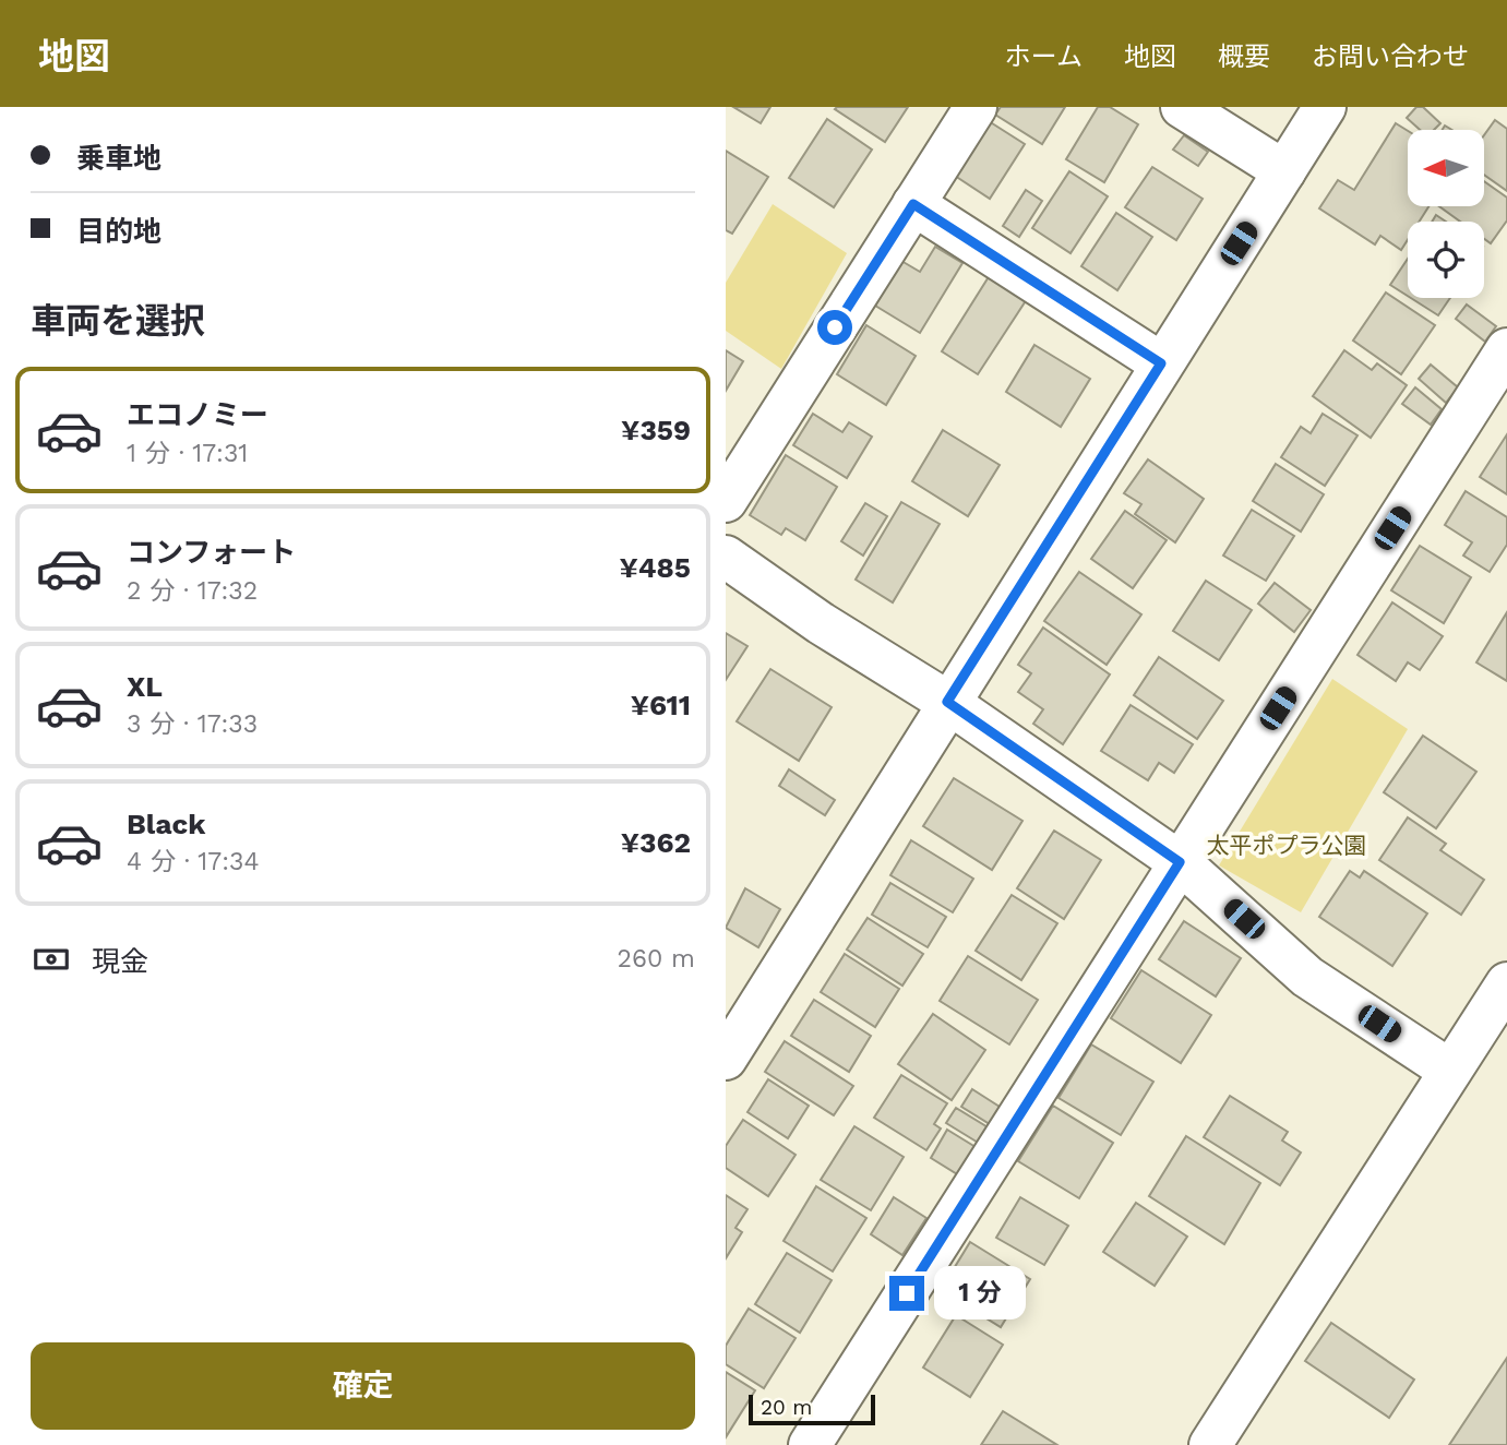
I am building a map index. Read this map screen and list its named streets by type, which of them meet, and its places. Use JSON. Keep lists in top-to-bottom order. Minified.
{"parks":["太平ポプラ公園"],"scale_bar":"20 m","north":"left","page":{"header":"地図","nav":["ホーム","地図","概要","お問い合わせ"],"banner":["乗車地","目的地"],"heading":"車両を選択","list":[{"name":"エコノミー","note":"1 分 · 17:31","value":"¥359"},{"name":"コンフォート","note":"2 分 · 17:32","value":"¥485"},{"name":"XL","note":"3 分 · 17:33","value":"¥611"},{"name":"Black","note":"4 分 · 17:34","value":"¥362"}],"pay":["現金","260 m"],"bubble":"1 分","buttons":"確定","scale":"20 m"}}
